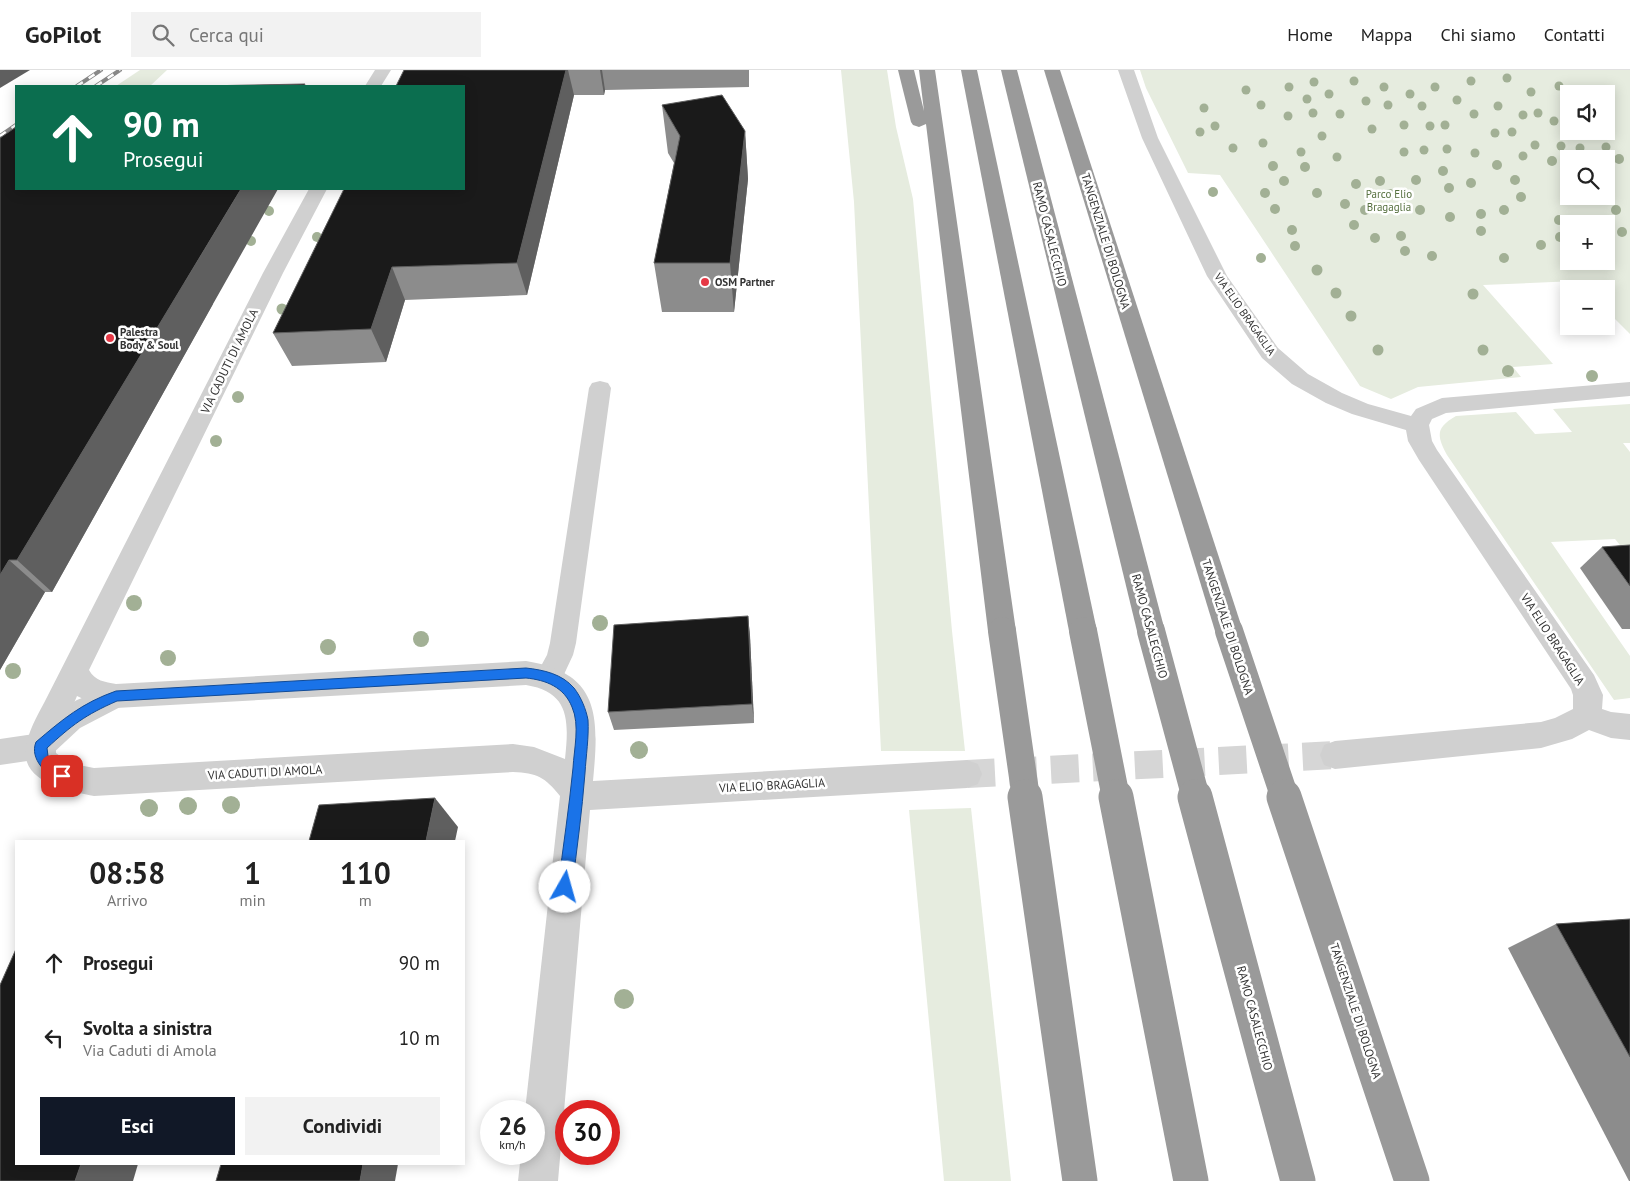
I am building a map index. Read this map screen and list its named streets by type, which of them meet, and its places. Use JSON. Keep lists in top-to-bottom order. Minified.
{"streets":{"highway":["RAMO CASALECCHIO","TANGENZIALE DI BOLOGNA"],"street":["VIA ELIO BRAGAGLIA","VIA CADUTI DI AMOLA"]},"crossings":[["VIA ELIO BRAGAGLIA","VIA CADUTI DI AMOLA"]],"parks":["Parco Elio Bragaglia"],"places":["OSM Partner","Palestra Body & Soul"],"page":{"header":"GoPilot","search":"Cerca qui","nav":["Home","Mappa","Chi siamo","Contatti"],"map_buttons":["+","−"],"turn":["90 m","Prosegui"],"eta":["08:58","Arrivo","1","min","110","m"],"list":[{"name":"Prosegui","value":"90 m"},{"name":"Svolta a sinistra","note":"Via Caduti di Amola","value":"10 m"}],"buttons":["Esci","Condividi"],"speed":"26 km/h","limit":"30"}}
